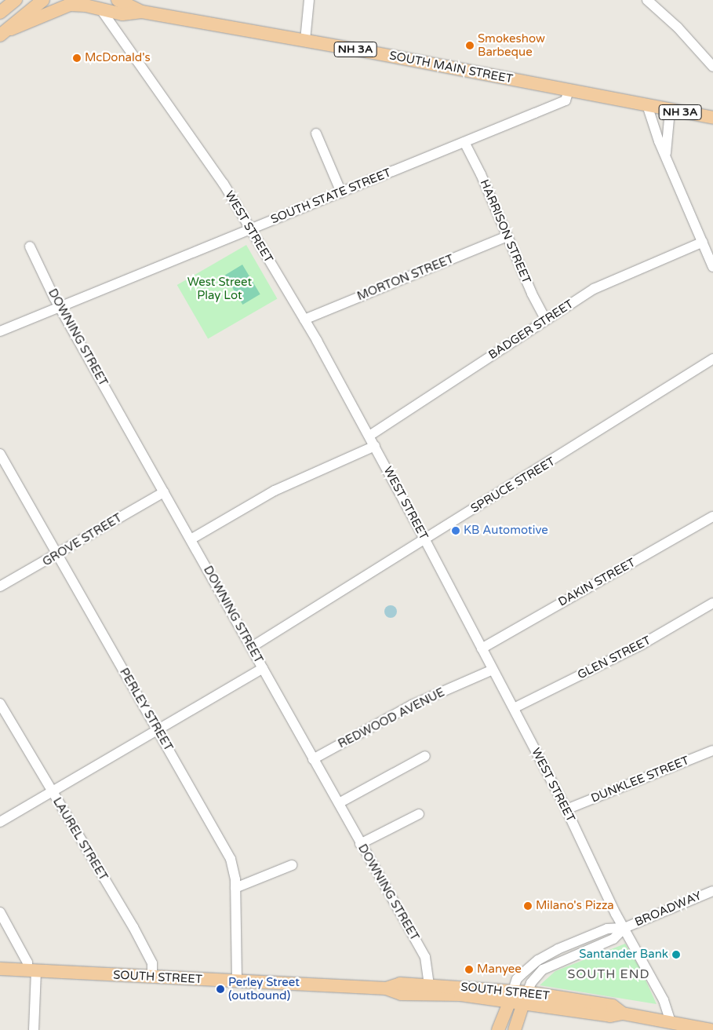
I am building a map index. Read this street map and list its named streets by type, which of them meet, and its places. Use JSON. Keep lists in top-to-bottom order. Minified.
{"streets":{"main road":["NH 3A","SOUTH MAIN STREET","SOUTH STREET"],"street":["SOUTH STATE STREET","WEST STREET","HARRISON STREET","MORTON STREET","BADGER STREET","DOWNING STREET","SPRUCE STREET","GROVE STREET","DAKIN STREET","GLEN STREET","PERLEY STREET","REDWOOD AVENUE","DUNKLEE STREET","LAUREL STREET","BROADWAY"]},"crossings":[["SOUTH MAIN STREET","SOUTH STATE STREET"],["SOUTH MAIN STREET","WEST STREET"],["SOUTH STATE STREET","WEST STREET"],["SOUTH STATE STREET","HARRISON STREET"],["SOUTH STATE STREET","DOWNING STREET"],["WEST STREET","MORTON STREET"],["WEST STREET","BADGER STREET"],["WEST STREET","SPRUCE STREET"],["WEST STREET","DAKIN STREET"],["WEST STREET","GLEN STREET"],["WEST STREET","REDWOOD AVENUE"],["WEST STREET","DUNKLEE STREET"],["WEST STREET","BROADWAY"],["WEST STREET","SOUTH STREET"],["HARRISON STREET","MORTON STREET"],["HARRISON STREET","BADGER STREET"],["DOWNING STREET","SPRUCE STREET"],["DOWNING STREET","GROVE STREET"],["DOWNING STREET","REDWOOD AVENUE"],["DOWNING STREET","SOUTH STREET"],["GROVE STREET","PERLEY STREET"],["PERLEY STREET","SOUTH STREET"],["LAUREL STREET","SOUTH STREET"],["BROADWAY","SOUTH STREET"]],"districts":["SOUTH END"],"parks":["West Street Play Lot"],"places":["Smokeshow Barbeque","McDonald's","KB Automotive","Milano's Pizza","Santander Bank","Manyee","Perley Street (outbound)"]}
